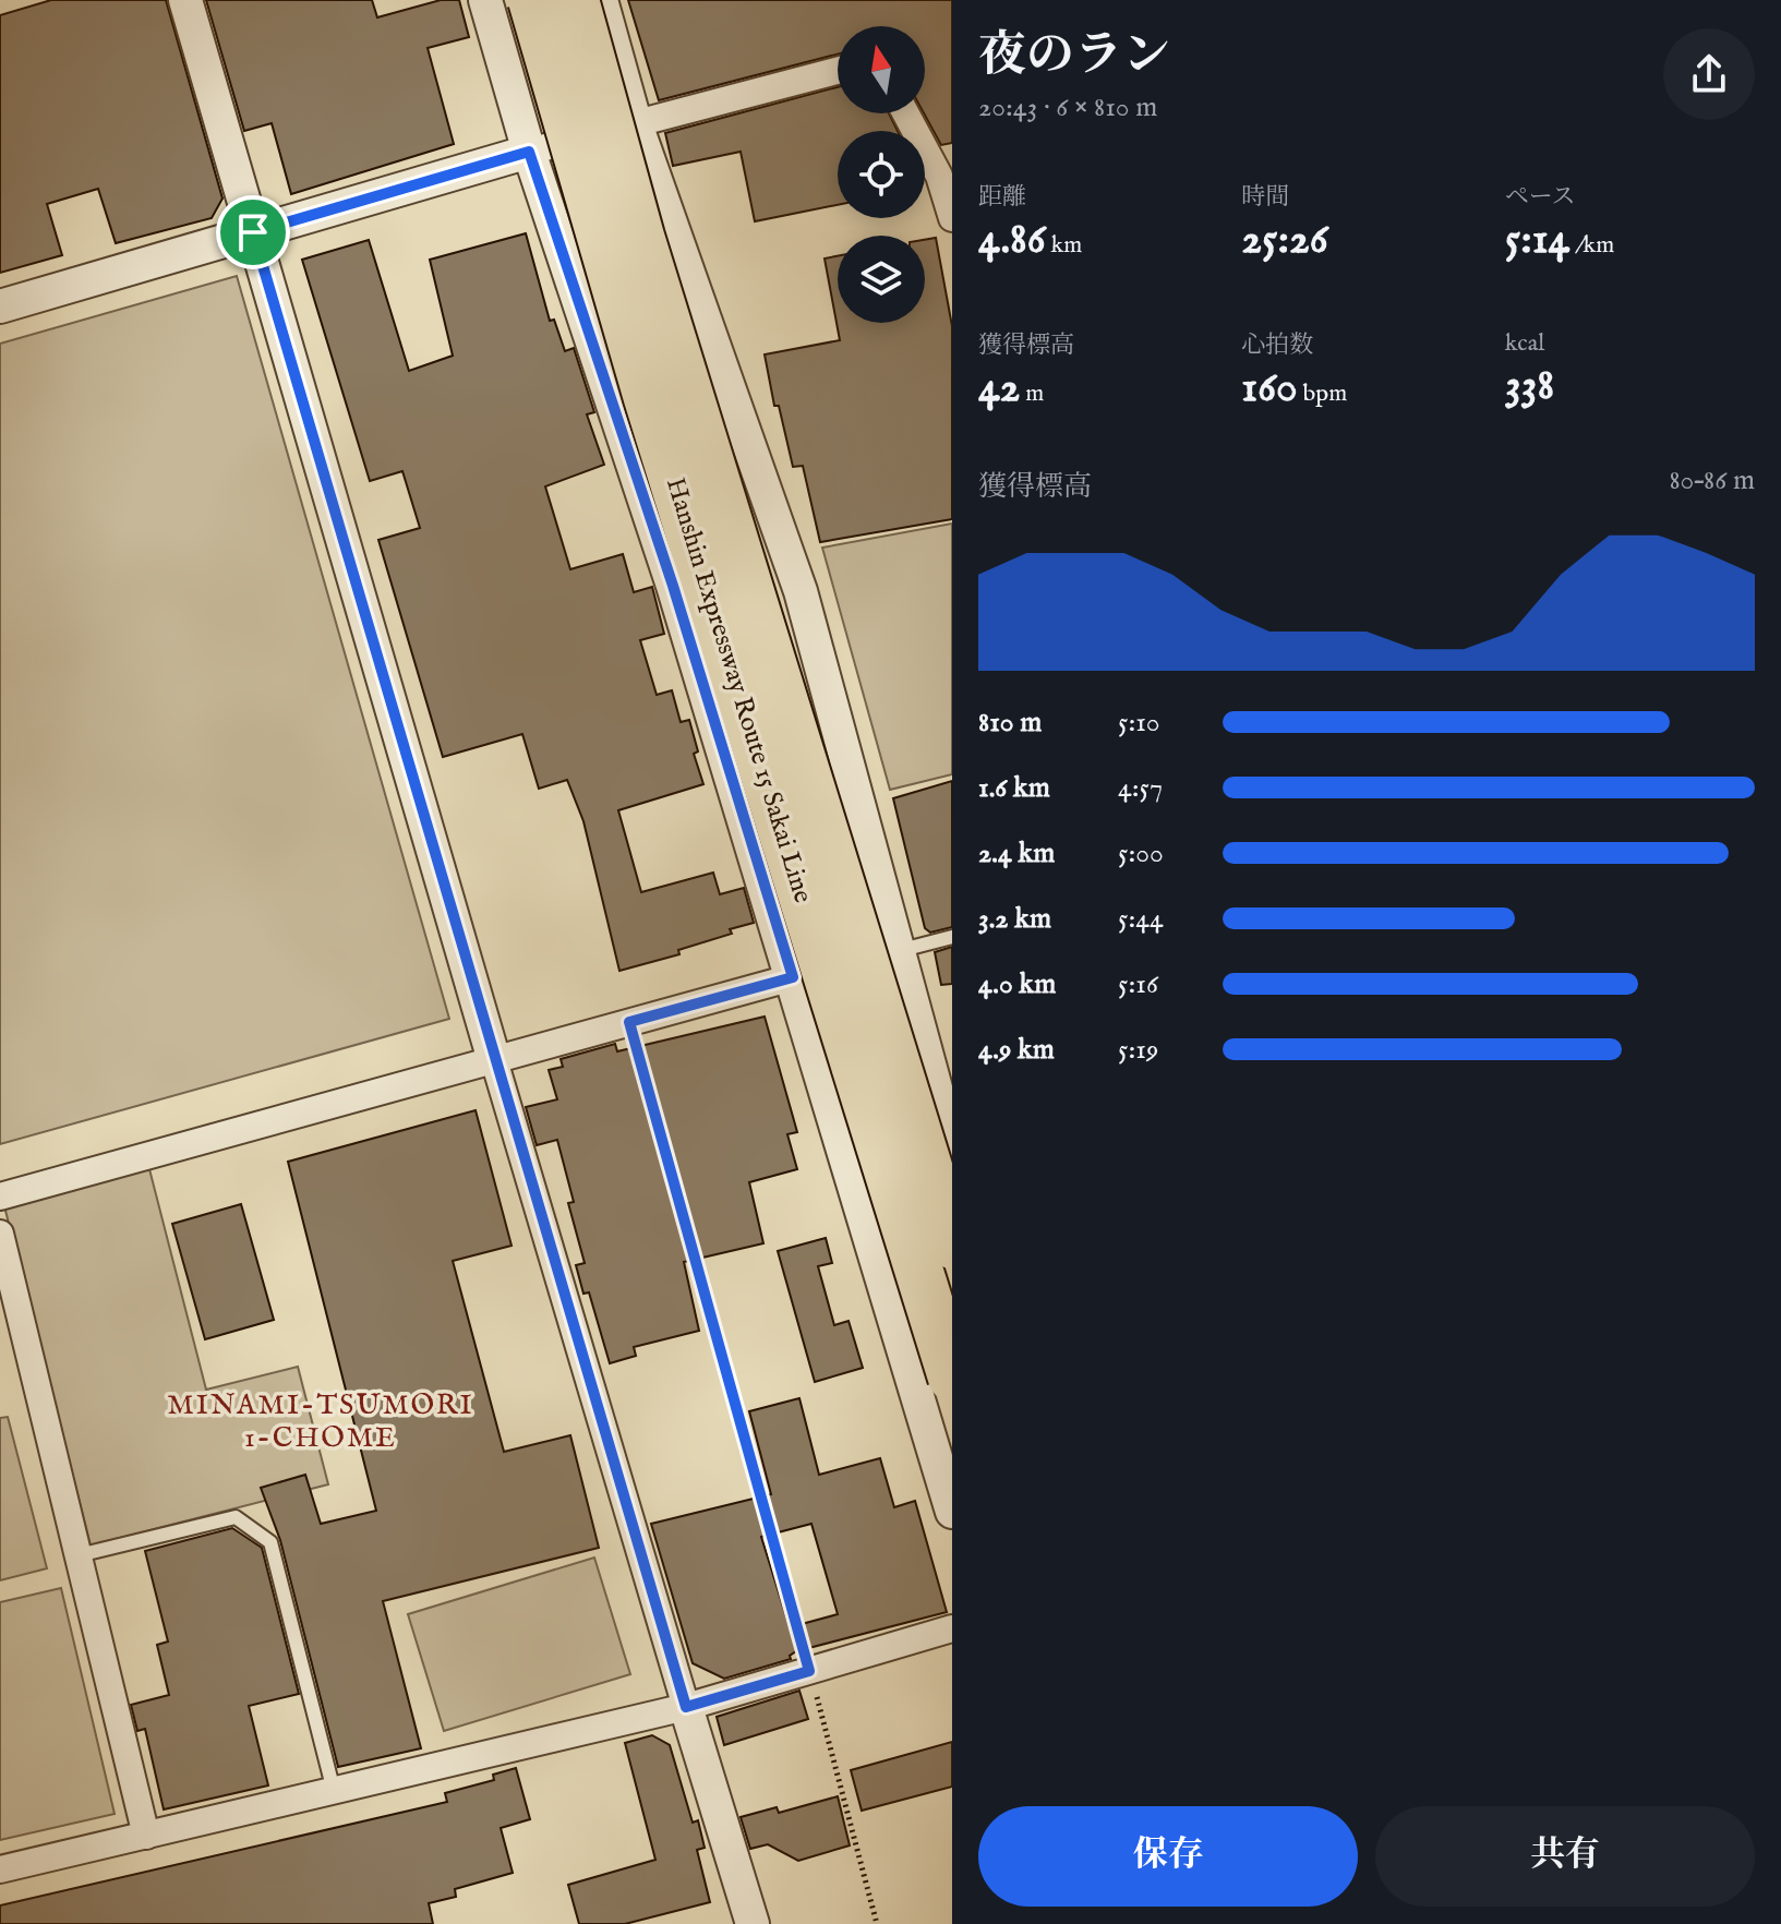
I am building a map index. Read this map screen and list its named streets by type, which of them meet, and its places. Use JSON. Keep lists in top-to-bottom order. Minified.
{"streets":{"highway":["Hanshin Expressway Route 15 Sakai Line"]},"districts":["MINAMI-TSUMORI 1-CHOME"],"north":"top","page":{"heading":["夜のラン","20:43 · 6 × 810 m"],"stats":[["距離","4.86 km"],["時間","25:26"],["ペース","5:14 /km"],["獲得標高","42 m"],["心拍数","160 bpm"],["kcal","338"]],"chart":["獲得標高","80–86 m"],"list":[{"name":"810 m","note":"5:10"},{"name":"1.6 km","note":"4:57"},{"name":"2.4 km","note":"5:00"},{"name":"3.2 km","note":"5:44"},{"name":"4.0 km","note":"5:16"},{"name":"4.9 km","note":"5:19"}],"buttons":["保存","共有"]}}
